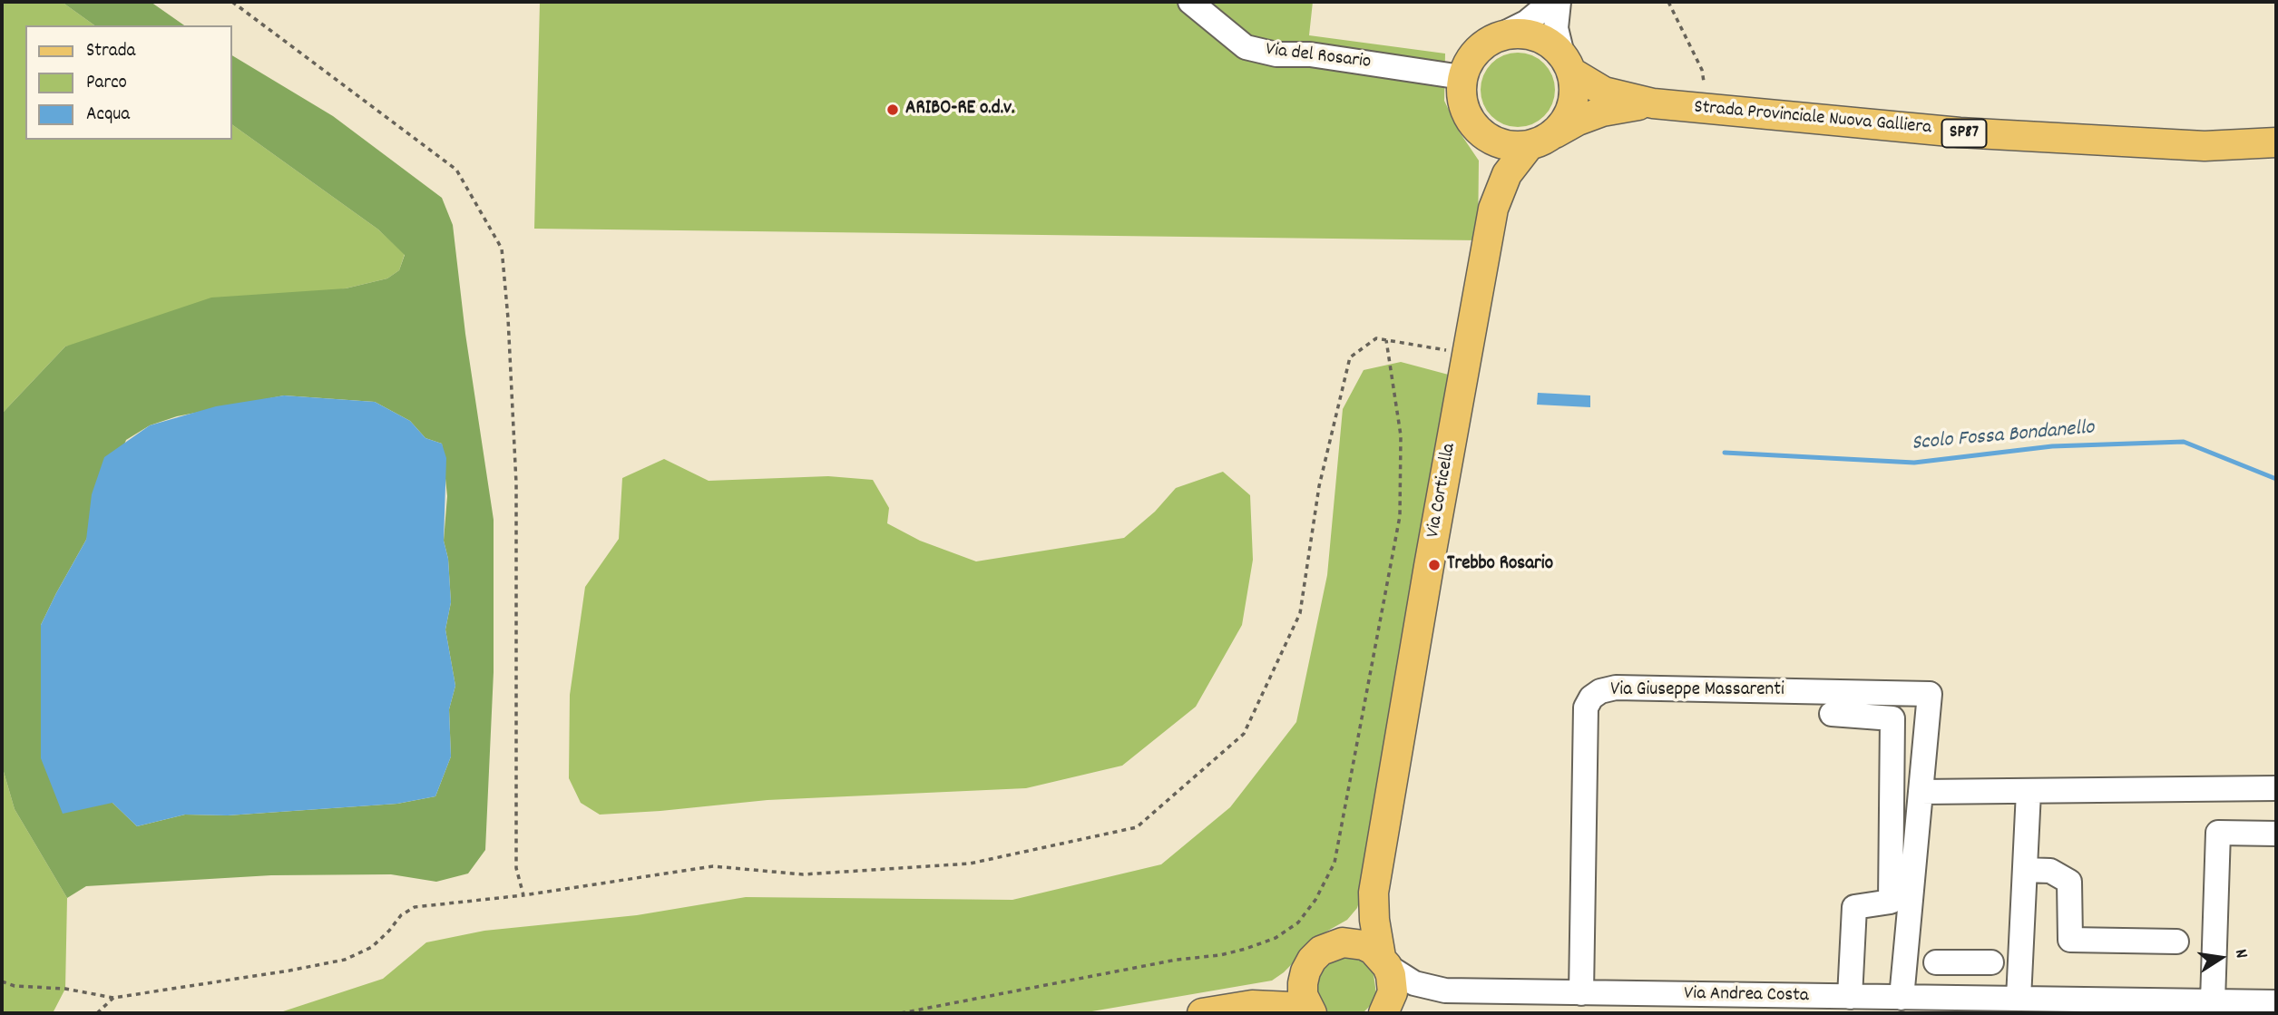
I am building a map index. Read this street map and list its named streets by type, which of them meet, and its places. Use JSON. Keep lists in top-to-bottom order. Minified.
{"streets":{"main road":["Strada Provinciale Nuova Galliera","SP87","Via Corticella"],"street":["Via del Rosario","Via Giuseppe Massarenti","Via Andrea Costa"]},"crossings":[["Via del Rosario","SP87"],["Via del Rosario","Via Corticella"],["Strada Provinciale Nuova Galliera","SP87"],["SP87","Via Corticella"],["Via Corticella","Via Andrea Costa"],["Via Giuseppe Massarenti","Via Andrea Costa"]],"water":["Scolo Fossa Bondanello"],"places":["ARIBO-RE o.d.v.","Trebbo Rosario"],"legend":["Strada","Parco","Acqua"],"north":"right"}
